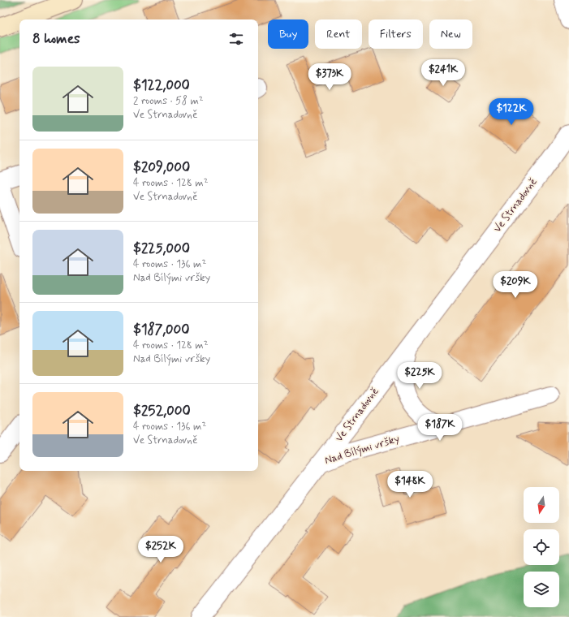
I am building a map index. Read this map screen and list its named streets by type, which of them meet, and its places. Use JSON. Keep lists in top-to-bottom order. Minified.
{"streets":{"street":["Ve Strnadovně","Nad Bílými vršky"]},"crossings":[["Ve Strnadovně","Nad Bílými vršky"]],"north":"bottom","page":{"chip":["Buy","Rent","Filters","New"],"heading":"8 homes","list":[{"name":"$122,000","note":"2 rooms · 58 m² · Ve Strnadovně"},{"name":"$209,000","note":"4 rooms · 128 m² · Ve Strnadovně"},{"name":"$225,000","note":"4 rooms · 136 m² · Nad Bílými vršky"},{"name":"$187,000","note":"4 rooms · 128 m² · Nad Bílými vršky"},{"name":"$252,000","note":"4 rooms · 136 m² · Ve Strnadovně"}],"price":["$241K","$373K","$122K","$209K","$225K","$187K","$148K","$252K"]}}
